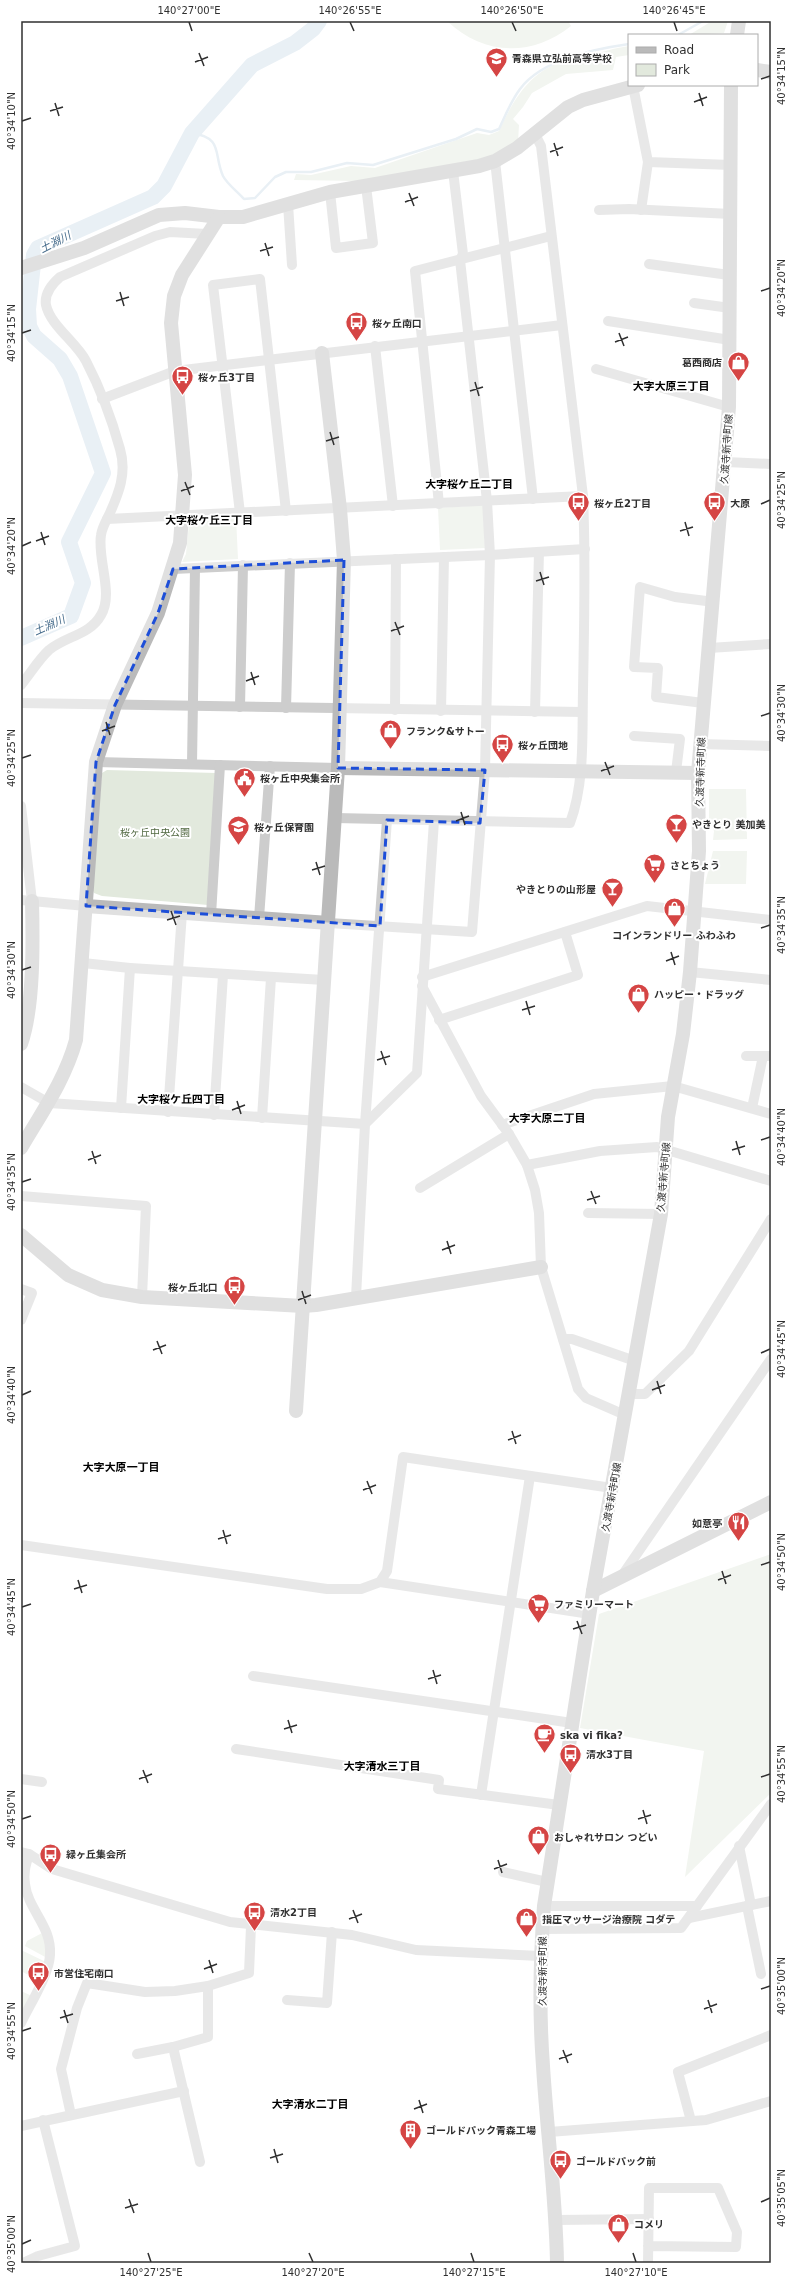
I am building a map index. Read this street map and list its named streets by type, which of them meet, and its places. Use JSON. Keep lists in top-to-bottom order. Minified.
{"streets":{"street":["久渡寺新寺町線"]},"districts":["大字大原三丁目","大字桜ケ丘二丁目","大字桜ケ丘三丁目","大字桜ケ丘四丁目","大字大原二丁目","大字大原一丁目","大字清水三丁目","大字清水二丁目"],"water":["土淵川"],"parks":["桜ヶ丘中央公園"],"places":{"school or university":["青森県立弘前高等学校","桜ヶ丘保育園"],"bus stop":["桜ヶ丘南口","桜ヶ丘3丁目","桜ヶ丘2丁目","大原","桜ヶ丘団地","桜ヶ丘北口","清水3丁目","緑ヶ丘集会所","清水2丁目","市営住宅南口","ゴールドパック前"],"shop":["葛西商店","フランク&サトー","コインランドリー ふわふわ","ハッピー・ドラッグ","おしゃれサロン つどい","指圧マッサージ治療院 コダテ","コメリ"],"public building":["桜ヶ丘中央集会所"],"bar":["やきとり 美加美","やきとりの山形屋"],"supermarket":["さとちょう","ファミリーマート"],"restaurant":["如意亭"],"cafe":["ska vi fika?"],"building":["ゴールドパック青森工場"]},"legend":["Road","Park"],"coordinates":["140°27'00\"E","140°26'55\"E","140°26'50\"E","140°26'45\"E","40°34'15\"N","40°34'10\"N","40°34'20\"N","40°34'25\"N","40°34'30\"N","40°34'35\"N","40°34'40\"N","40°34'45\"N","40°34'50\"N","40°34'55\"N","40°35'00\"N","40°35'05\"N","140°27'25\"E","140°27'20\"E","140°27'15\"E","140°27'10\"E"]}
